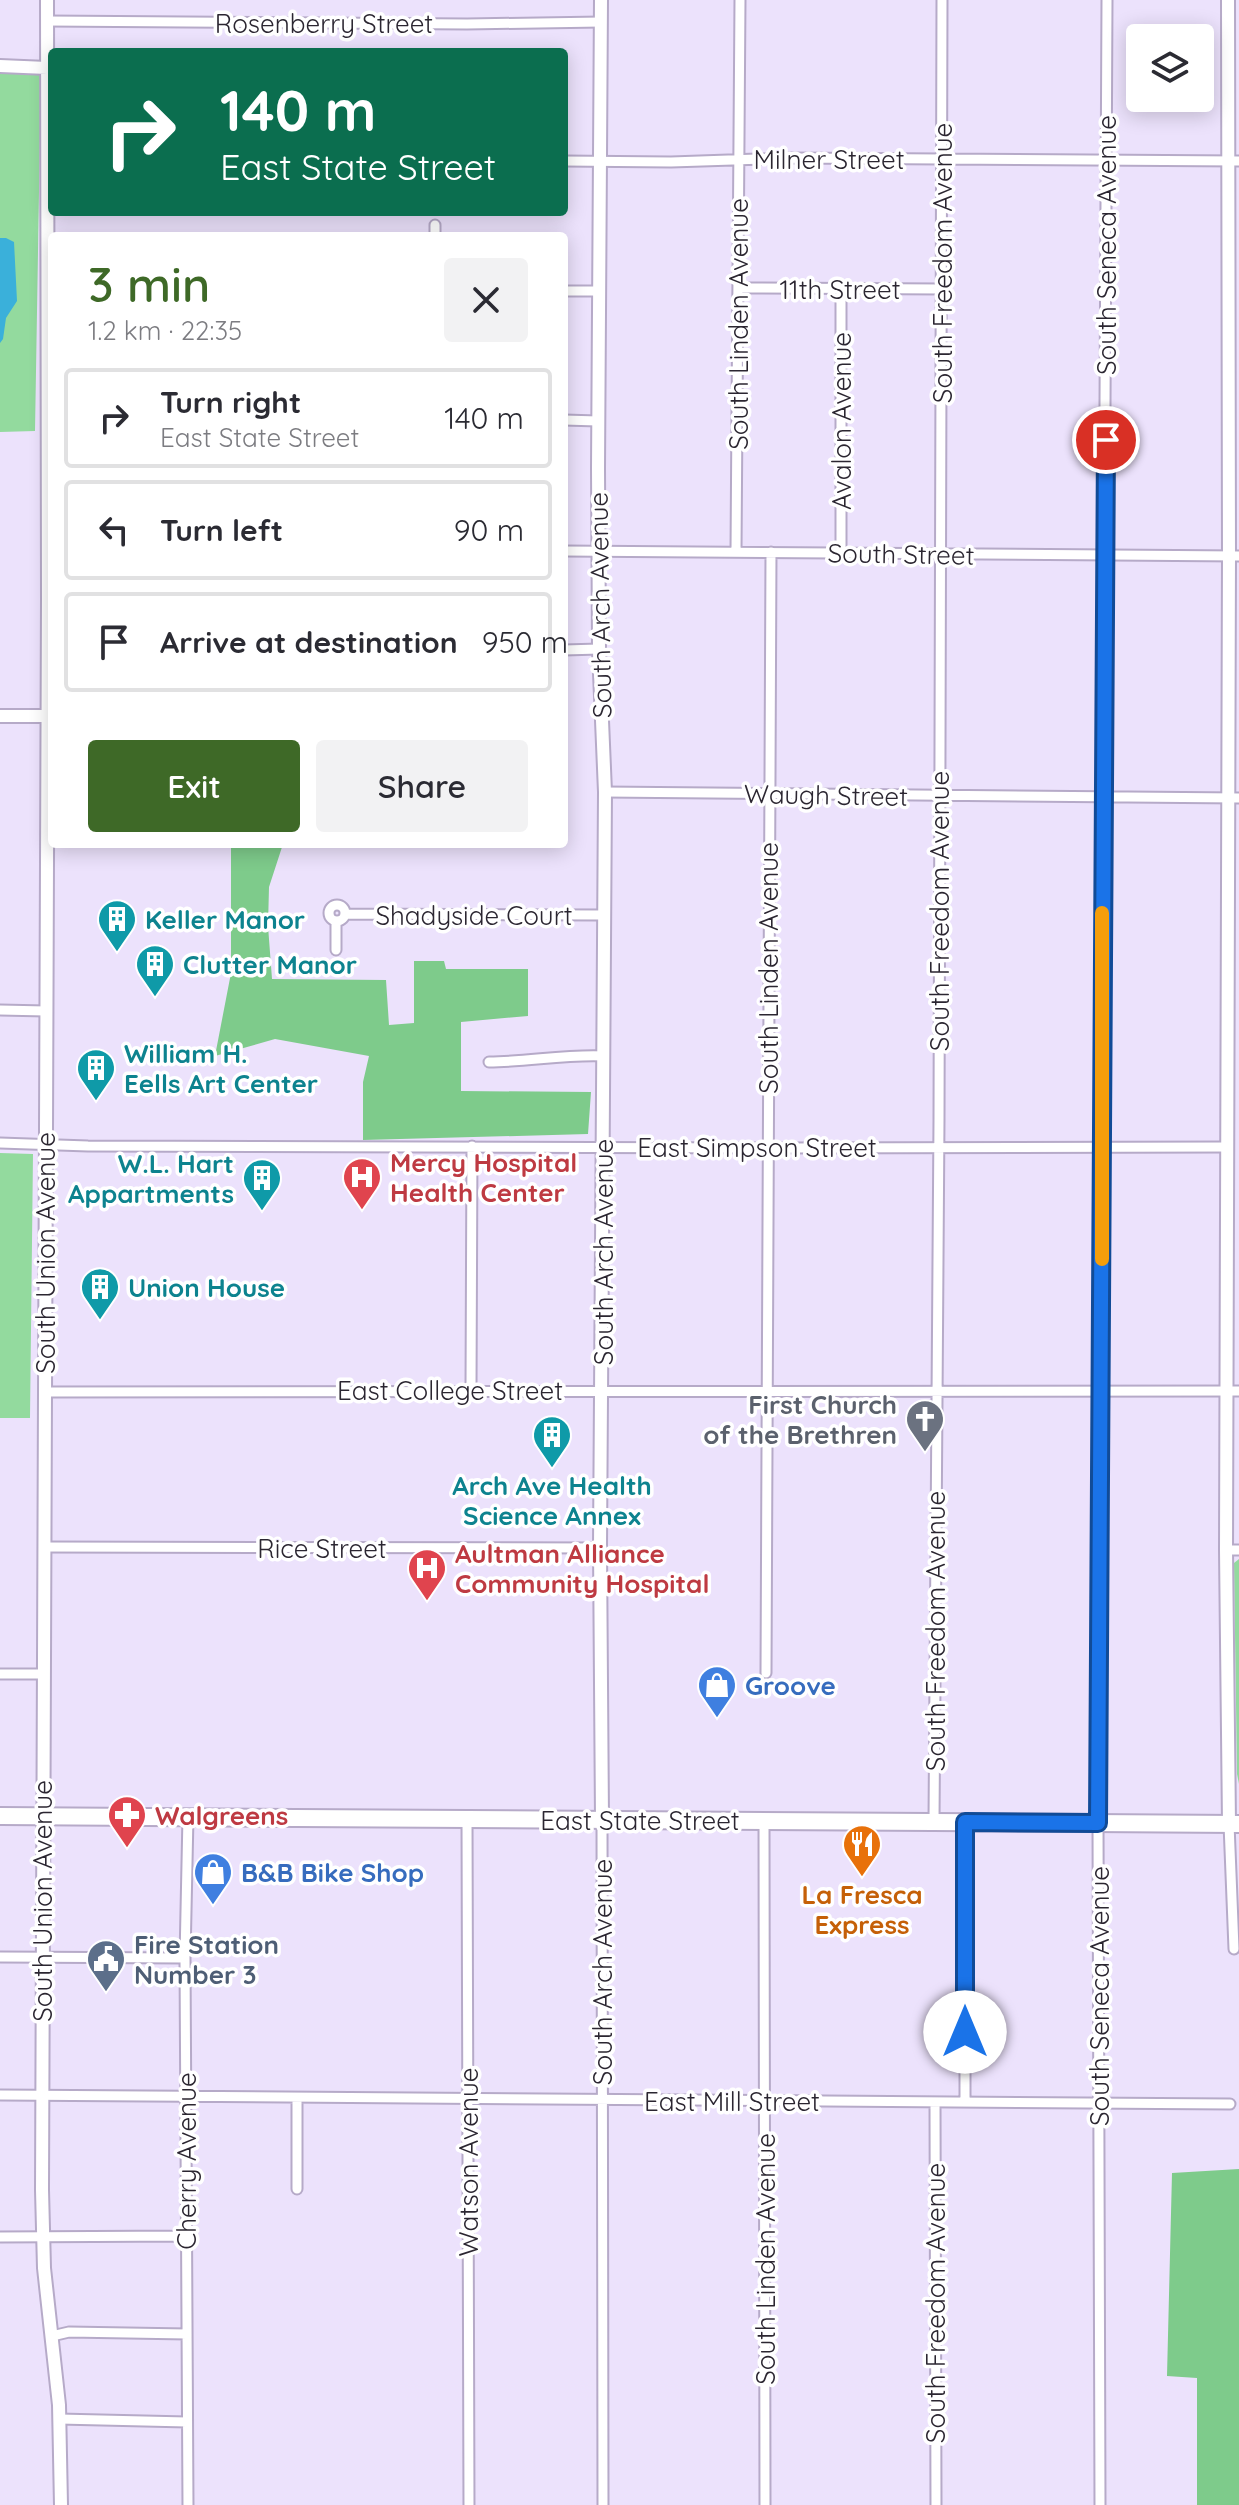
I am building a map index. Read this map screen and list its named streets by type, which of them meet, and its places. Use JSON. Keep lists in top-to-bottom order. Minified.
{"streets":{"highway":["East State Street"],"street":["Rosenberry Street","Milner Street","South Seneca Avenue","South Freedom Avenue","11th Street","South Linden Avenue","Avalon Avenue","South Street","South Arch Avenue","Waugh Street","Shadyside Court","East Simpson Street","South Union Avenue","East College Street","Rice Street","East Mill Street","Cherry Avenue","Watson Avenue"]},"crossings":[["Rosenberry Street","South Arch Avenue"],["Rosenberry Street","South Union Avenue"],["Milner Street","South Seneca Avenue"],["Milner Street","South Freedom Avenue"],["Milner Street","South Linden Avenue"],["Milner Street","South Arch Avenue"],["South Seneca Avenue","South Street"],["South Seneca Avenue","Waugh Street"],["South Seneca Avenue","East Simpson Street"],["South Seneca Avenue","East College Street"],["South Seneca Avenue","East State Street"],["South Seneca Avenue","East Mill Street"],["South Freedom Avenue","11th Street"],["South Freedom Avenue","South Street"],["South Freedom Avenue","Waugh Street"],["South Freedom Avenue","East Simpson Street"],["South Freedom Avenue","East College Street"],["South Freedom Avenue","East State Street"],["South Freedom Avenue","East Mill Street"],["11th Street","South Linden Avenue"],["11th Street","Avalon Avenue"],["South Linden Avenue","South Street"],["South Linden Avenue","Waugh Street"],["South Linden Avenue","East Simpson Street"],["South Linden Avenue","East College Street"],["South Linden Avenue","East State Street"],["South Linden Avenue","East Mill Street"],["Avalon Avenue","South Street"],["South Street","South Arch Avenue"],["South Arch Avenue","Waugh Street"],["South Arch Avenue","Shadyside Court"],["South Arch Avenue","East Simpson Street"],["South Arch Avenue","East College Street"],["South Arch Avenue","Rice Street"],["South Arch Avenue","East State Street"],["South Arch Avenue","East Mill Street"],["East Simpson Street","South Union Avenue"],["South Union Avenue","East College Street"],["South Union Avenue","Rice Street"],["South Union Avenue","East State Street"],["South Union Avenue","East Mill Street"],["East State Street","Cherry Avenue"],["East State Street","Watson Avenue"],["East Mill Street","Cherry Avenue"],["East Mill Street","Watson Avenue"]],"places":{"building":["Keller Manor","Clutter Manor","William H. Eells Art Center","W.L. Hart Appartments","Union House","Arch Ave Health Science Annex"],"hospital":["Mercy Hospital Health Center","Aultman Alliance Community Hospital"],"church":["First Church of the Brethren"],"shop":["Groove","B&B Bike Shop"],"pharmacy":["Walgreens"],"restaurant":["La Fresca Express"],"public building":["Fire Station Number 3"]},"page":{"turn":["140 m","East State Street"],"heading":["3 min","1.2 km · 22:35"],"list":[{"name":"Turn right","note":"East State Street","value":"140 m"},{"name":"Turn left","value":"90 m"},{"name":"Arrive at destination","value":"950 m"}],"buttons":["Exit","Share"]}}
